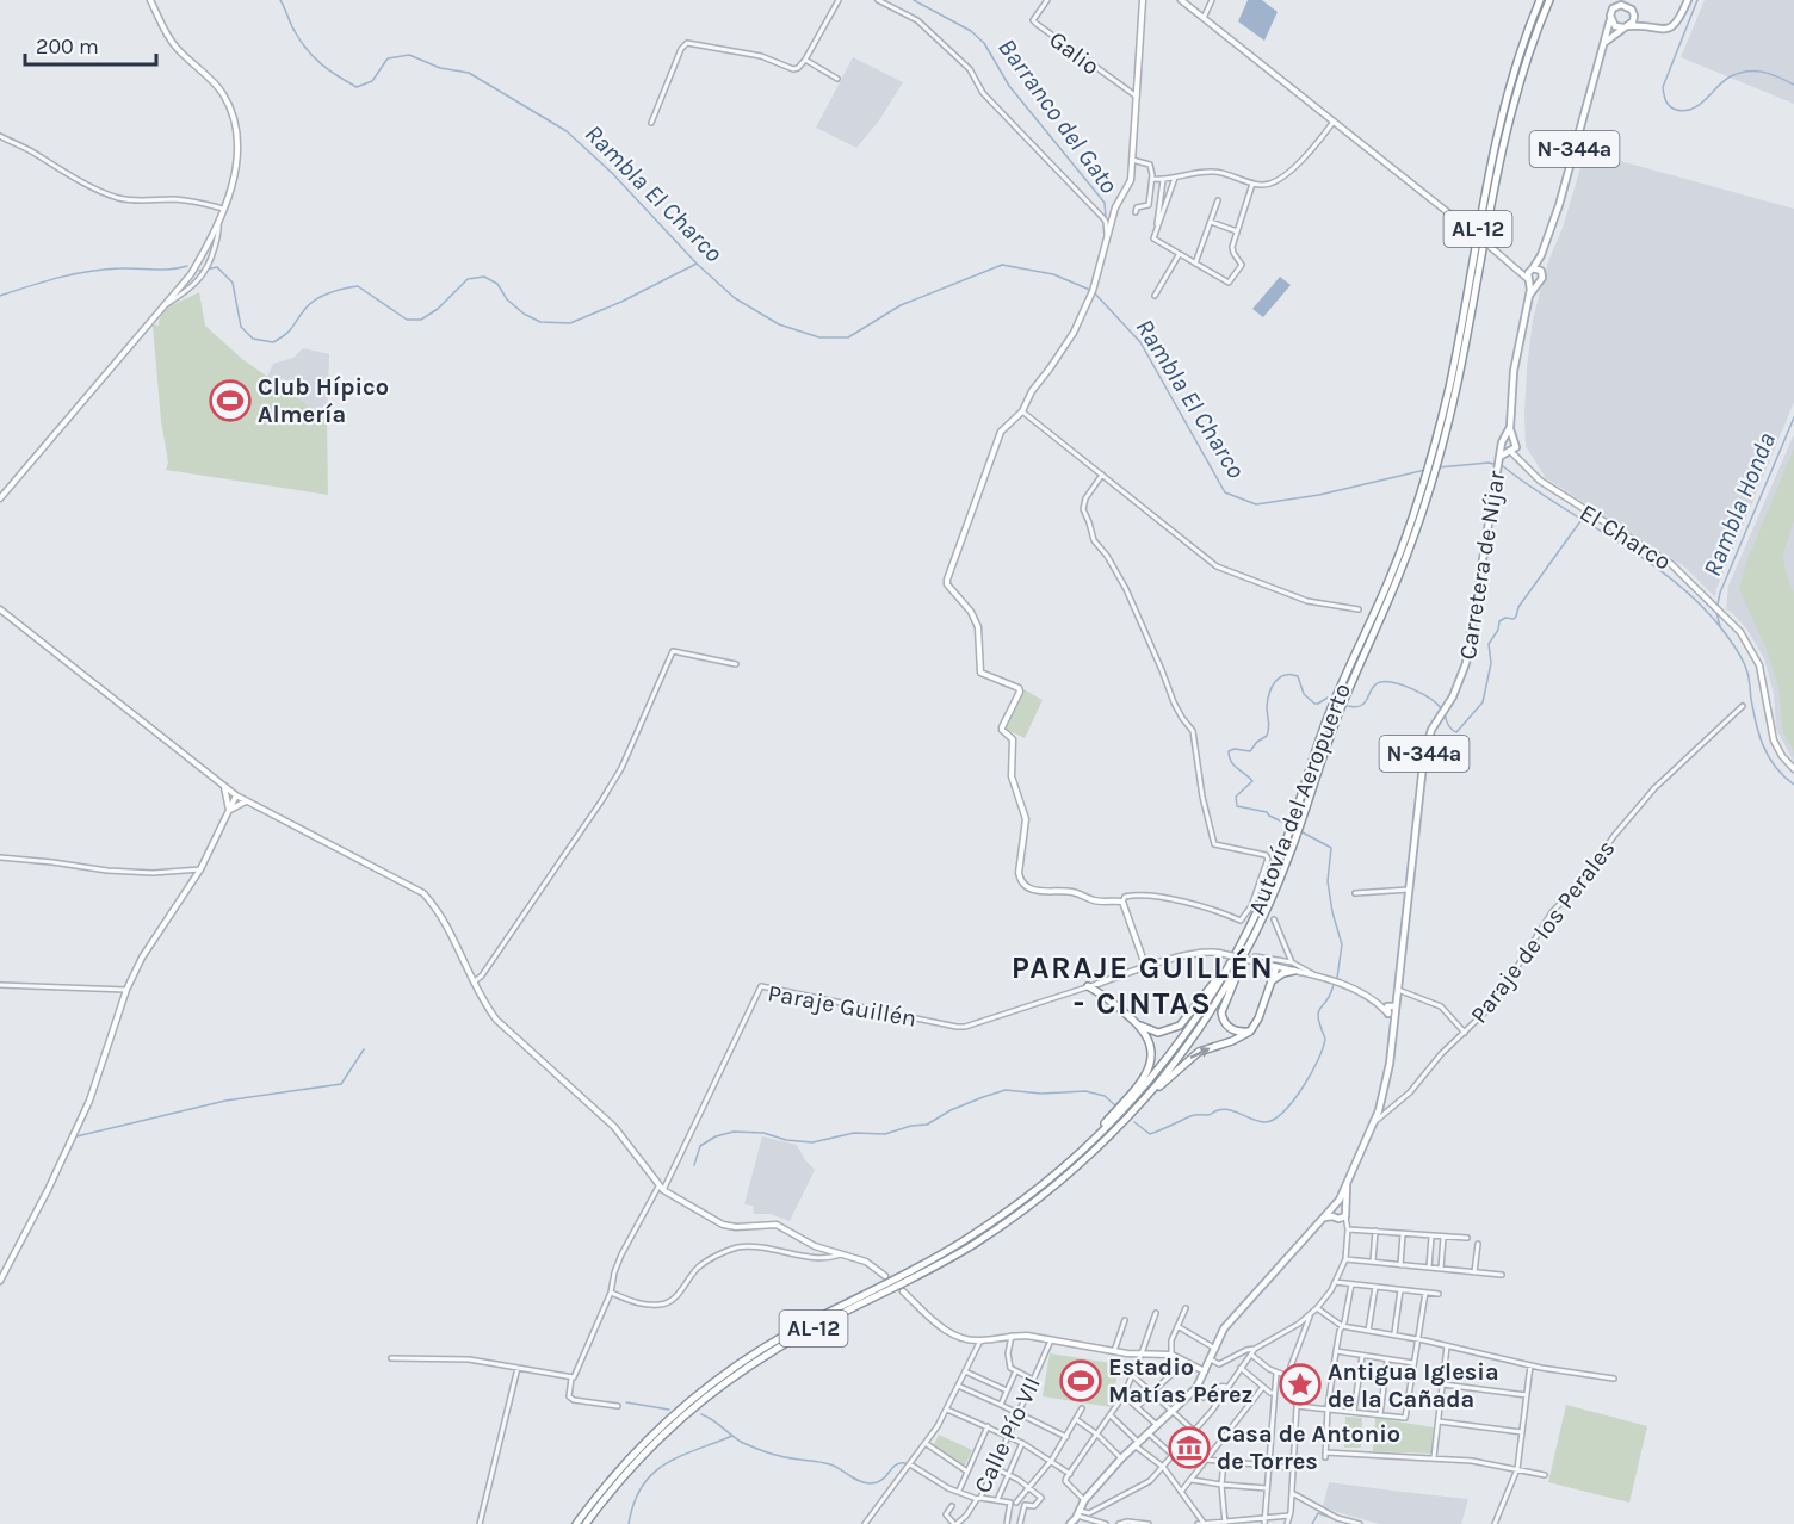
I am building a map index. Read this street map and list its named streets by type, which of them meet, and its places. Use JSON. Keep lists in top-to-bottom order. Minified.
{"streets":{"highway":["AL-12","Autovía del Aeropuerto"],"main road":["N-344a","Carretera de Níjar"],"street":["Galio","El Charco","Paraje de los Perales","Paraje Guillén","Calle Pío VII"]},"crossings":[["N-344a","Carretera de Níjar"],["El Charco","Carretera de Níjar"],["Carretera de Níjar","Paraje de los Perales"]],"districts":["PARAJE GUILLÉN - CINTAS"],"water":["Barranco del Gato","Rambla El Charco","Rambla Honda"],"places":{"sports":["Club Hípico Almería","Estadio Matías Pérez"],"place":["Antigua Iglesia de la Cañada"],"museum":["Casa de Antonio de Torres"]},"scale_bar":"200 m"}
